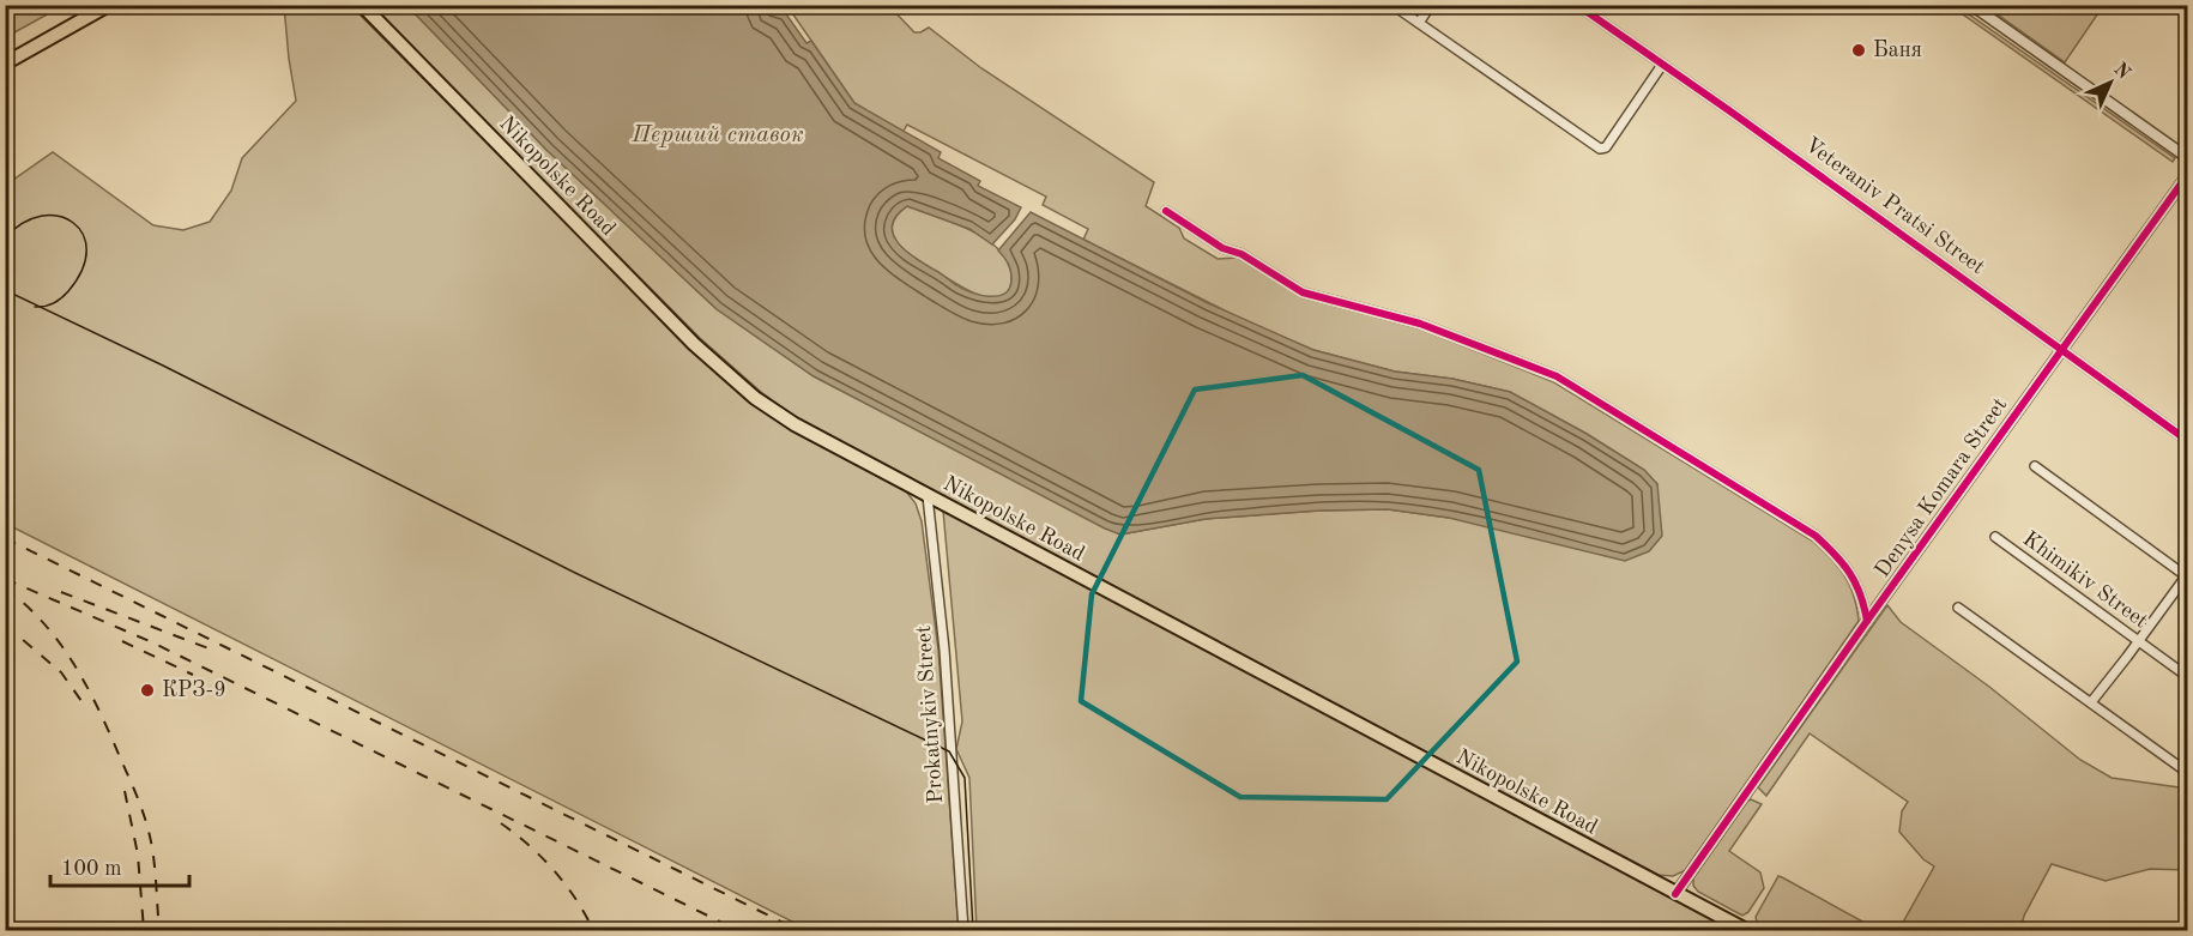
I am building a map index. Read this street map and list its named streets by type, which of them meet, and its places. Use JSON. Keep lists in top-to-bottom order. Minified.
{"streets":{"main road":["Nikopolske Road"],"street":["Veteraniv Pratsi Street","Denysa Komara Street","Khimikiv Street","Prokatnykiv Street"]},"crossings":[["Nikopolske Road","Denysa Komara Street"],["Nikopolske Road","Prokatnykiv Street"],["Veteraniv Pratsi Street","Denysa Komara Street"]],"water":["Перший ставок"],"places":["Баня","КРЗ-9"],"scale_bar":"100 m","north":"top right"}
